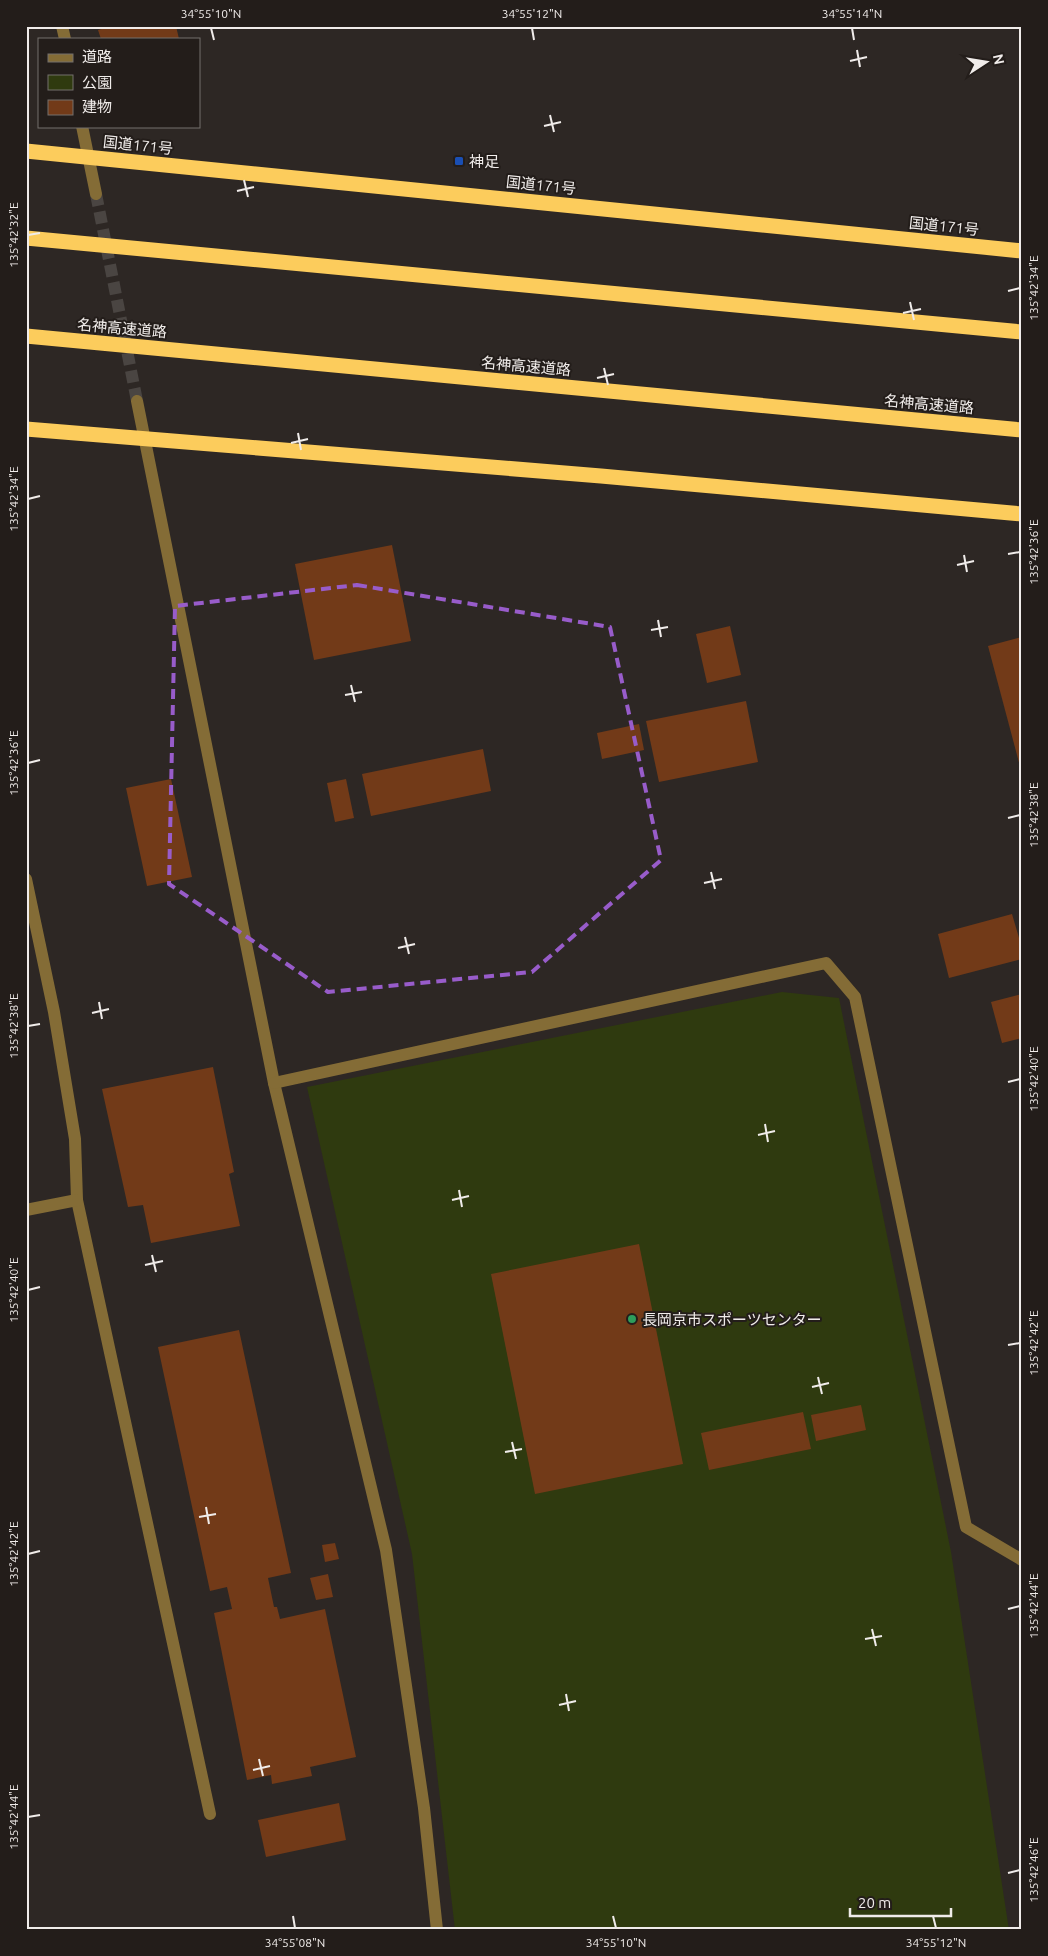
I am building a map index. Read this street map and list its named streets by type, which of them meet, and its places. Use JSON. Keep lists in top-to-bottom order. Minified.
{"streets":{"highway":["国道171号","名神高速道路"]},"places":{"transit":["神足"],"other":["長岡京市スポーツセンター"]},"legend":["道路","公園","建物"],"scale_bar":"20 m","north":"right","coordinates":["34°55'10\"N","34°55'12\"N","34°55'14\"N","135°42'32\"E","135°42'34\"E","135°42'36\"E","135°42'38\"E","135°42'40\"E","135°42'42\"E","135°42'44\"E","135°42'46\"E","34°55'08\"N"]}
